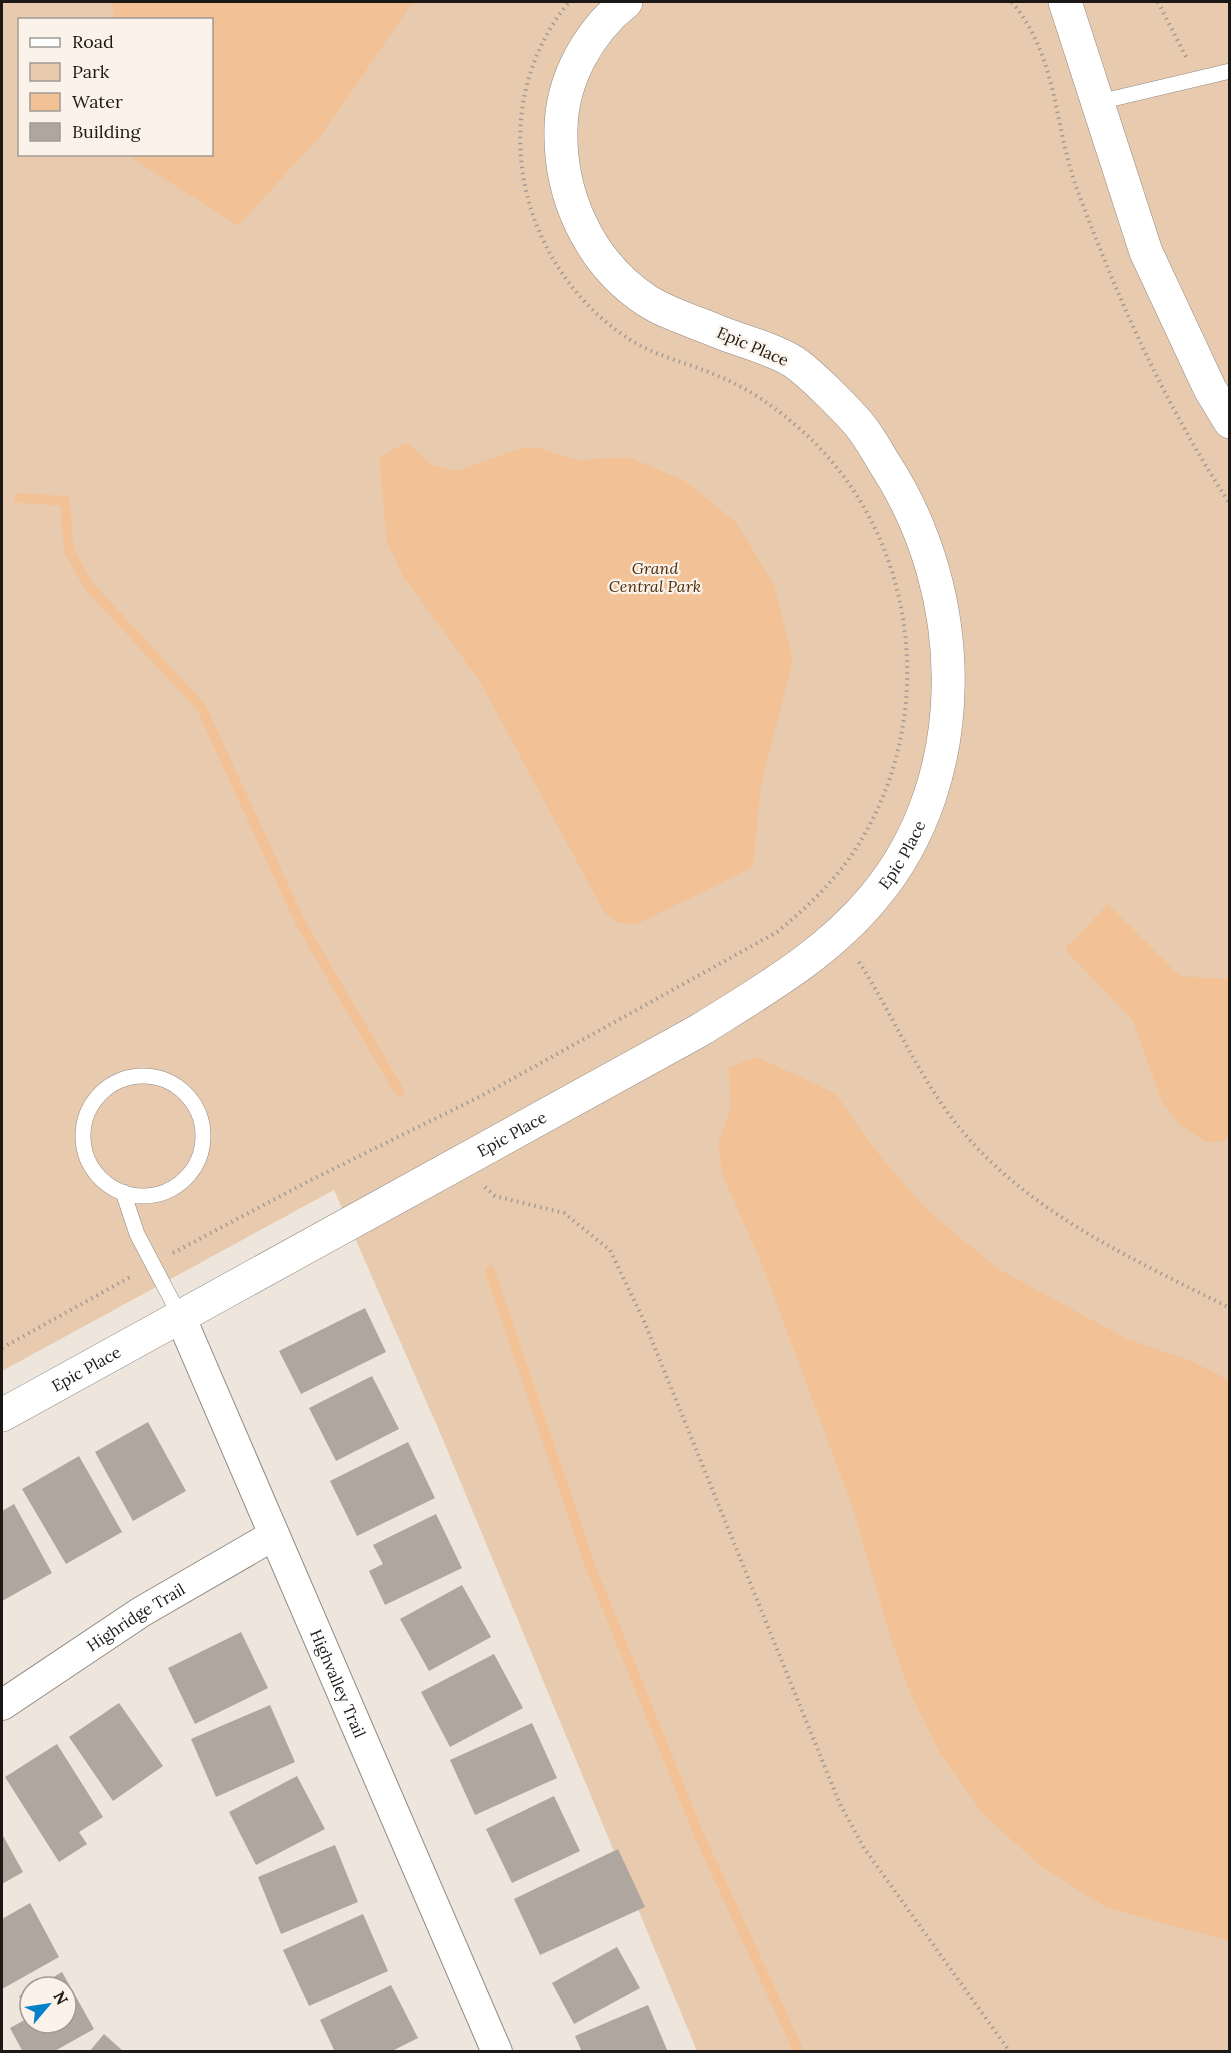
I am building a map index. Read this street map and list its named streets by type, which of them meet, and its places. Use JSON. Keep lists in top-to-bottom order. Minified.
{"streets":{"street":["Epic Place","Highridge Trail","Highvalley Trail"]},"crossings":[["Epic Place","Highvalley Trail"],["Highridge Trail","Highvalley Trail"]],"parks":["Grand Central Park"],"legend":["Road","Park","Water","Building"],"north":"top right"}
